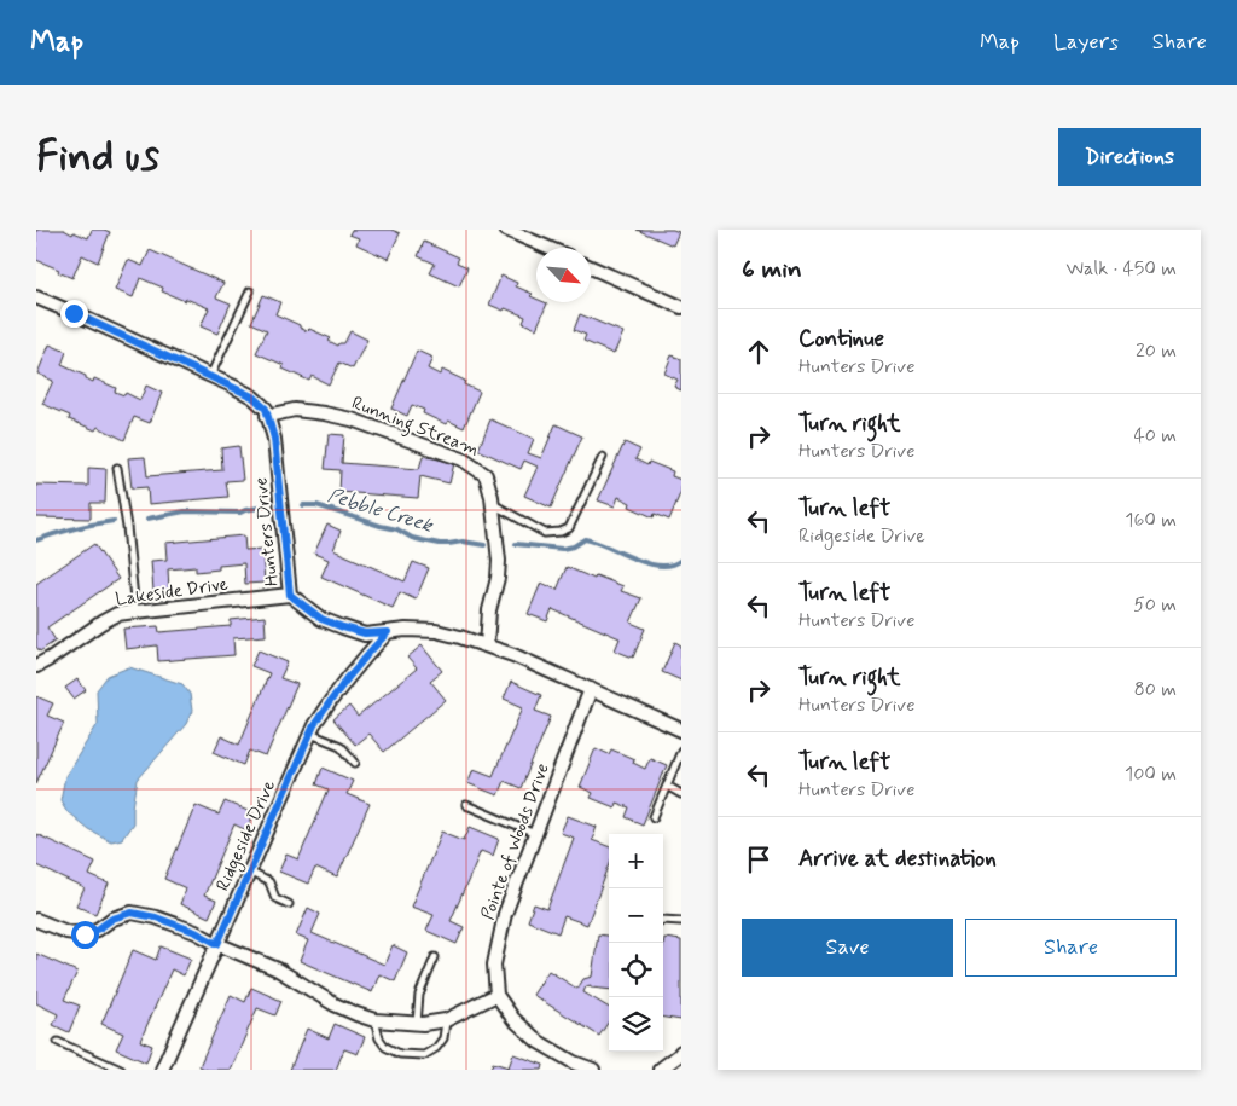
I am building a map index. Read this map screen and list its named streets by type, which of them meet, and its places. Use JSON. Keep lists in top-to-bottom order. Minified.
{"streets":{"street":["Running Stream","Hunters Drive","Lakeside Drive","Ridgeside Drive","Pointe of Woods Drive"]},"crossings":[["Running Stream","Hunters Drive"],["Hunters Drive","Lakeside Drive"],["Hunters Drive","Ridgeside Drive"],["Hunters Drive","Pointe of Woods Drive"]],"water":["Pebble Creek"],"north":"bottom right","page":{"header":"Map","nav":["Map","Layers","Share"],"buttons":["Directions",["Save","Share"]],"title":"Find us","heading":["6 min","Walk · 450 m"],"list":[["Continue","Hunters Drive","20 m"],["Turn right","Hunters Drive","40 m"],["Turn left","Ridgeside Drive","160 m"],["Turn left","Hunters Drive","50 m"],["Turn right","Hunters Drive","80 m"],["Turn left","Hunters Drive","100 m"],"Arrive at destination"],"map_buttons":["+","−"]}}
